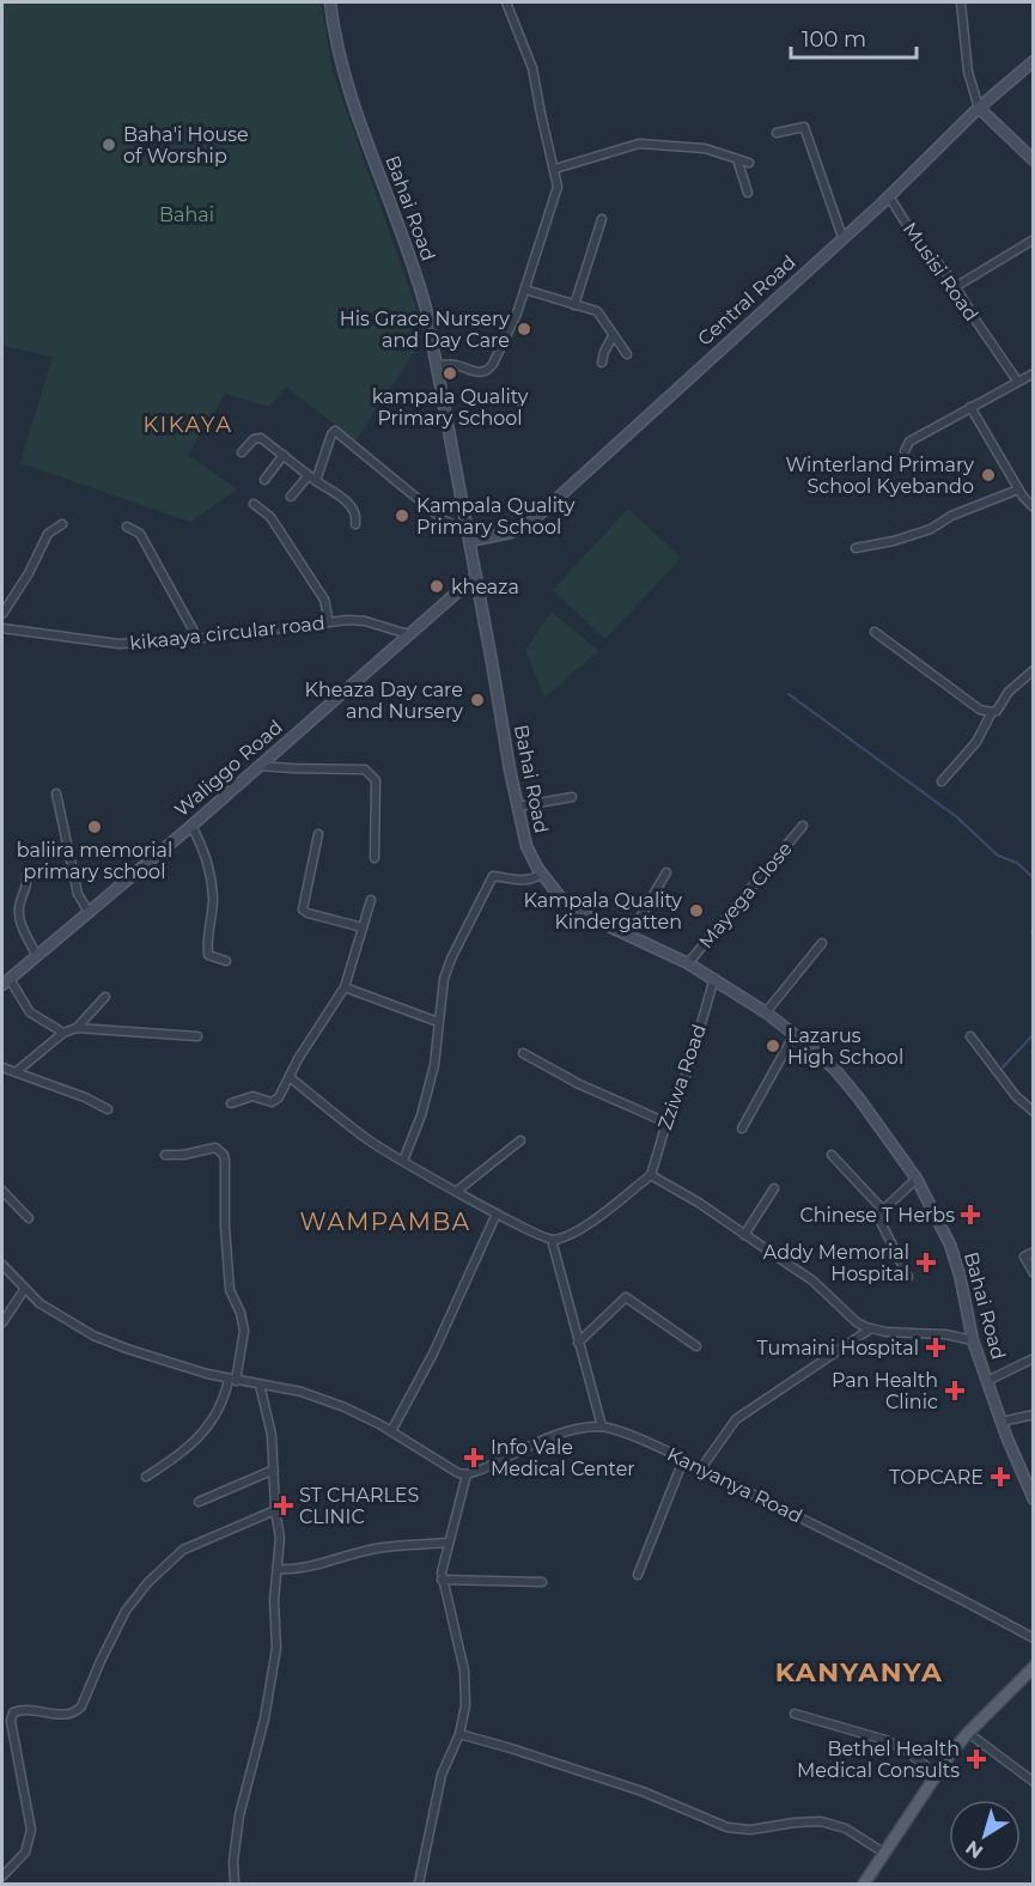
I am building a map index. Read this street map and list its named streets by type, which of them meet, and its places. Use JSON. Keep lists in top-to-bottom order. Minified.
{"streets":{"street":["Bahai Road","Musisi Road","Central Road","kikaaya circular road","Waliggo Road","Mayega Close","Zziwa Road","Kanyanya Road"]},"crossings":[["Bahai Road","Central Road"],["Bahai Road","Waliggo Road"],["Bahai Road","Mayega Close"],["Bahai Road","Zziwa Road"],["Musisi Road","Central Road"],["kikaaya circular road","Waliggo Road"]],"districts":["KIKAYA","WAMPAMBA","KANYANYA"],"parks":["Bahai"],"places":{"other":["Baha'i House of Worship","His Grace Nursery and Day Care","kampala Quality Primary School","Winterland Primary School Kyebando","Kampala Quality Primary School","kheaza","Kheaza Day care and Nursery","baliira memorial primary school","Kampala Quality Kindergatten","Lazarus High School"],"health":["Chinese T Herbs","Addy Memorial Hospital","Tumaini Hospital","Pan Health Clinic","Info Vale Medical Center","TOPCARE","ST CHARLES CLINIC","Bethel Health Medical Consults"]},"scale_bar":"100 m","north":"bottom left"}
